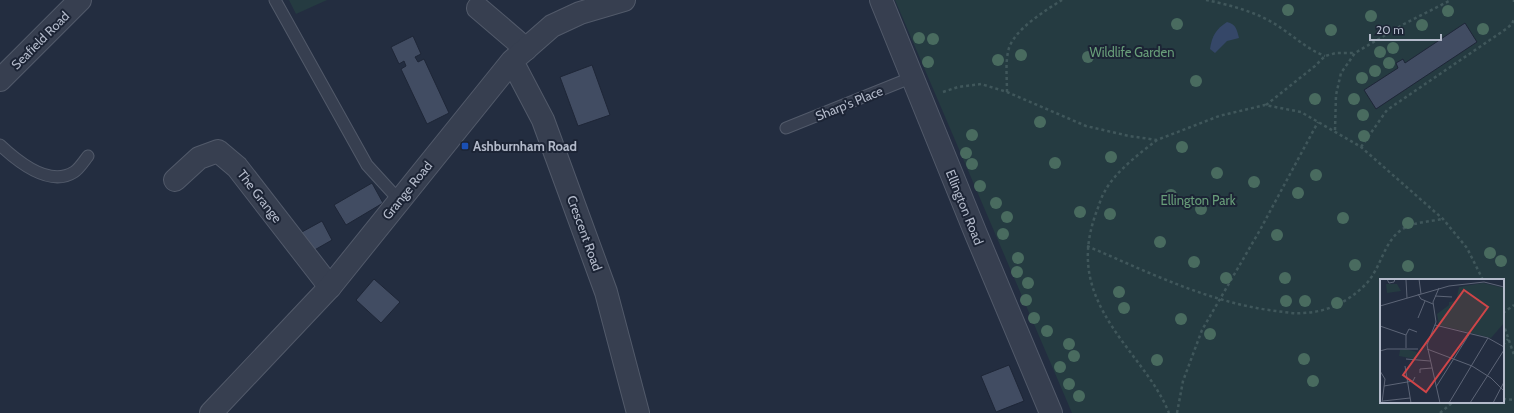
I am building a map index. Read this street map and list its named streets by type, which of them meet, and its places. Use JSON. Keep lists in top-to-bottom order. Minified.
{"streets":{"street":["Seafield Road","Grange Road","The Grange","Ellington Road","Crescent Road"],"lane":["Sharp's Place"]},"crossings":[["Sharp's Place","Ellington Road"],["Grange Road","The Grange"],["Grange Road","Crescent Road"]],"parks":["Wildlife Garden","Ellington Park"],"places":{"transit":["Ashburnham Road"]},"scale_bar":"20 m"}
